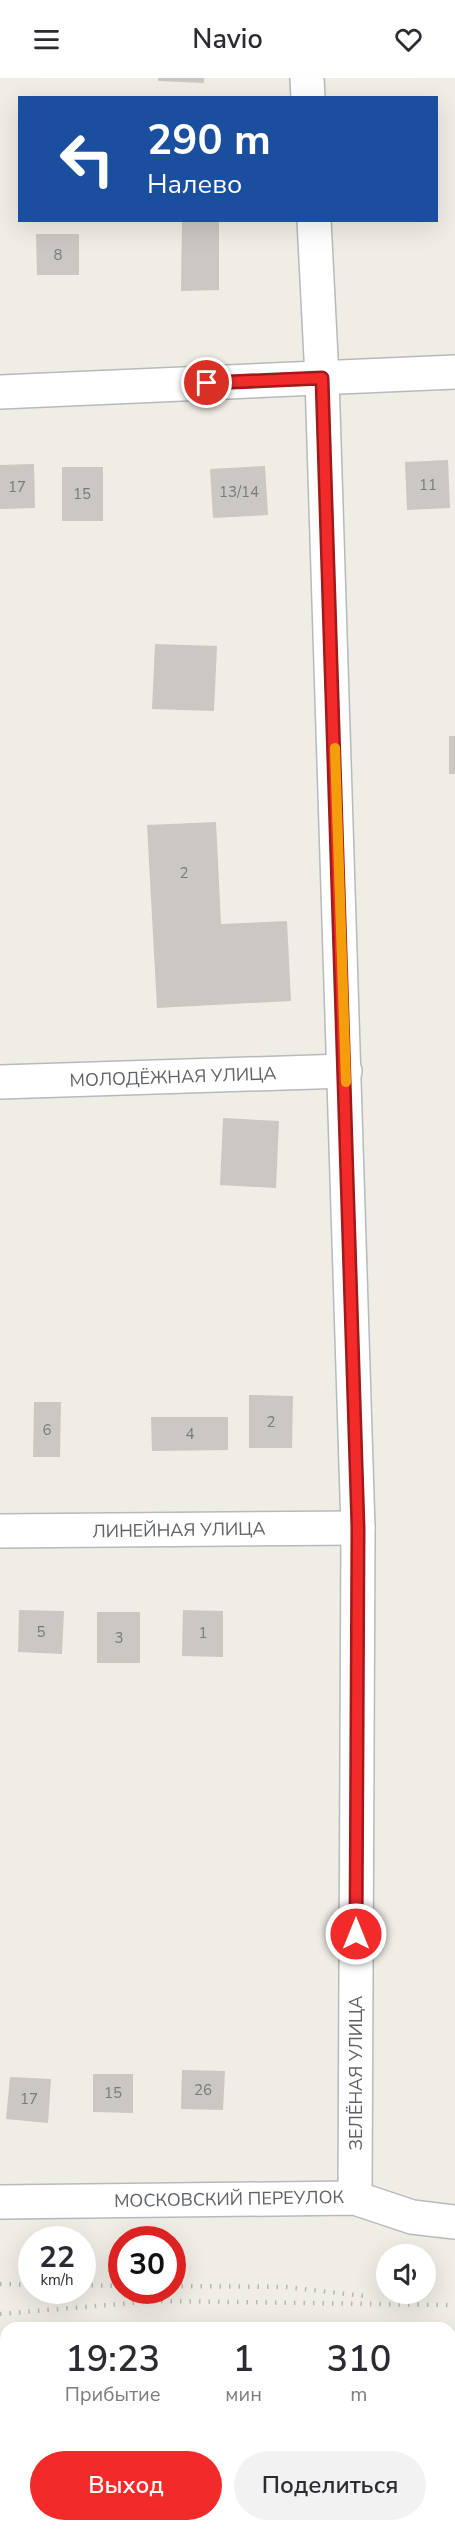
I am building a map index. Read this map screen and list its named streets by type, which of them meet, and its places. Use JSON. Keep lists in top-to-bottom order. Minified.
{"streets":{"street":["МОЛОДЁЖНАЯ УЛИЦА","ЛИНЕЙНАЯ УЛИЦА","ЗЕЛЁНАЯ УЛИЦА","МОСКОВСКИЙ ПЕРЕУЛОК"]},"crossings":[["МОЛОДЁЖНАЯ УЛИЦА","ЗЕЛЁНАЯ УЛИЦА"],["ЛИНЕЙНАЯ УЛИЦА","ЗЕЛЁНАЯ УЛИЦА"],["ЗЕЛЁНАЯ УЛИЦА","МОСКОВСКИЙ ПЕРЕУЛОК"]],"house_numbers":["8","11","17","13/14","15","2","2","6","4","5","1","3","26","15","17"],"page":{"header":"Navio","turn":["290 m","Налево"],"speed":"22 km/h","limit":"30","eta":["19:23","Прибытие","1","мин","310","m"],"buttons":["Выход","Поделиться"]}}
